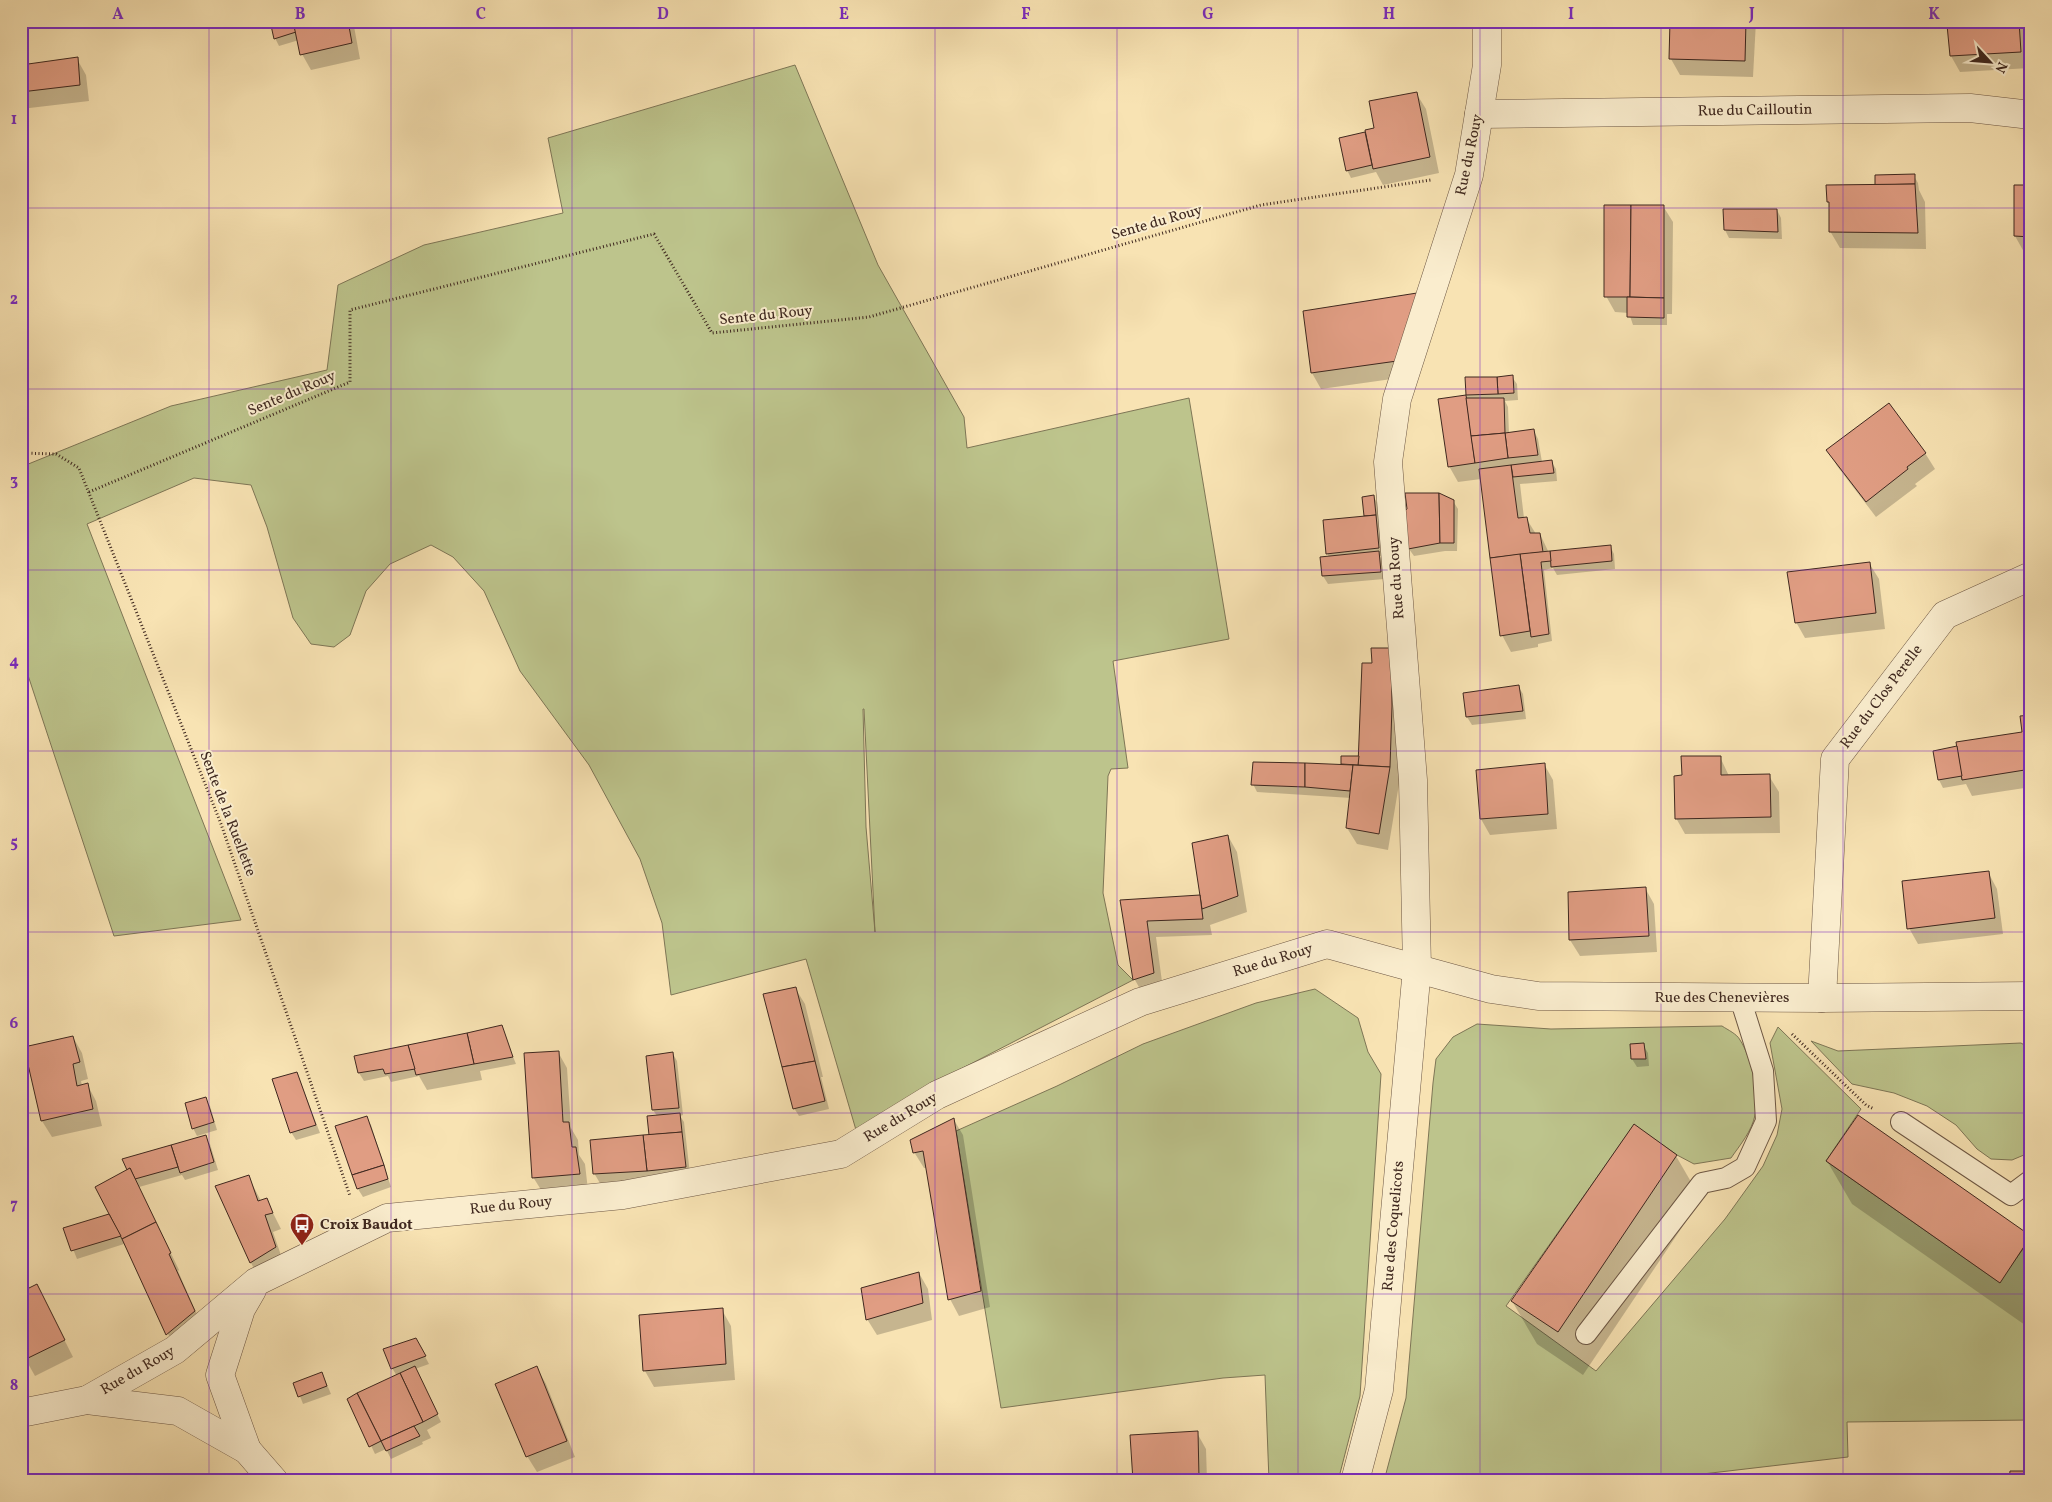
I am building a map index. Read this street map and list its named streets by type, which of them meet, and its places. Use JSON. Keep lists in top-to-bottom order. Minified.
{"streets":{"street":["Rue du Cailloutin","Rue du Rouy","Rue du Clos Perelle","Rue des Chenevières","Rue des Coquelicots"],"path":["Sente du Rouy","Sente de la Ruellette"]},"crossings":[["Rue du Cailloutin","Rue du Rouy"],["Rue du Rouy","Sente du Rouy"],["Rue du Rouy","Sente de la Ruellette"],["Rue du Rouy","Rue des Chenevières"],["Rue du Rouy","Rue des Coquelicots"],["Sente du Rouy","Sente de la Ruellette"],["Rue du Clos Perelle","Rue des Chenevières"],["Rue des Chenevières","Rue des Coquelicots"]],"places":{"bus stop":["Croix Baudot"]},"north":"bottom right","grid":{"columns":["A","B","C","D","E","F","G","H","I","J","K"],"rows":["1","2","3","4","5","6","7","8"]}}
